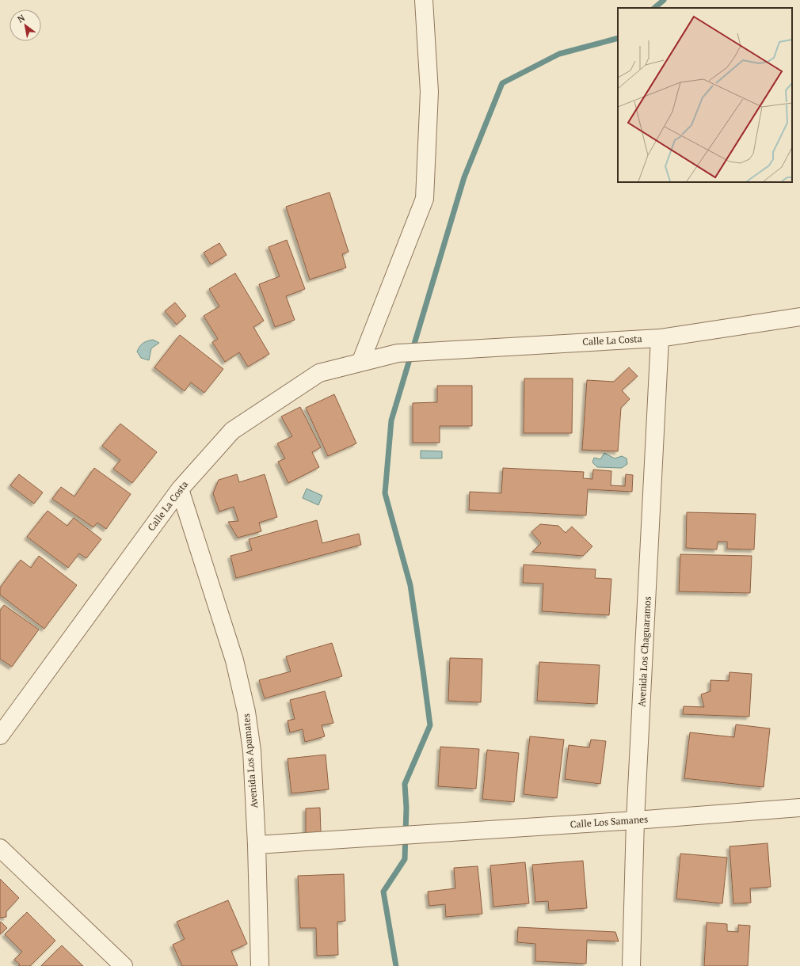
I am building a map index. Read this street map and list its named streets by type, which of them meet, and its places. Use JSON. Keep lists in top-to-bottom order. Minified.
{"streets":{"street":["Calle La Costa","Avenida Los Chaguaramos","Avenida Los Apamates","Calle Los Samanes"]},"crossings":[["Calle La Costa","Avenida Los Chaguaramos"],["Calle La Costa","Avenida Los Apamates"],["Avenida Los Chaguaramos","Calle Los Samanes"],["Avenida Los Apamates","Calle Los Samanes"]],"north":"top left"}
